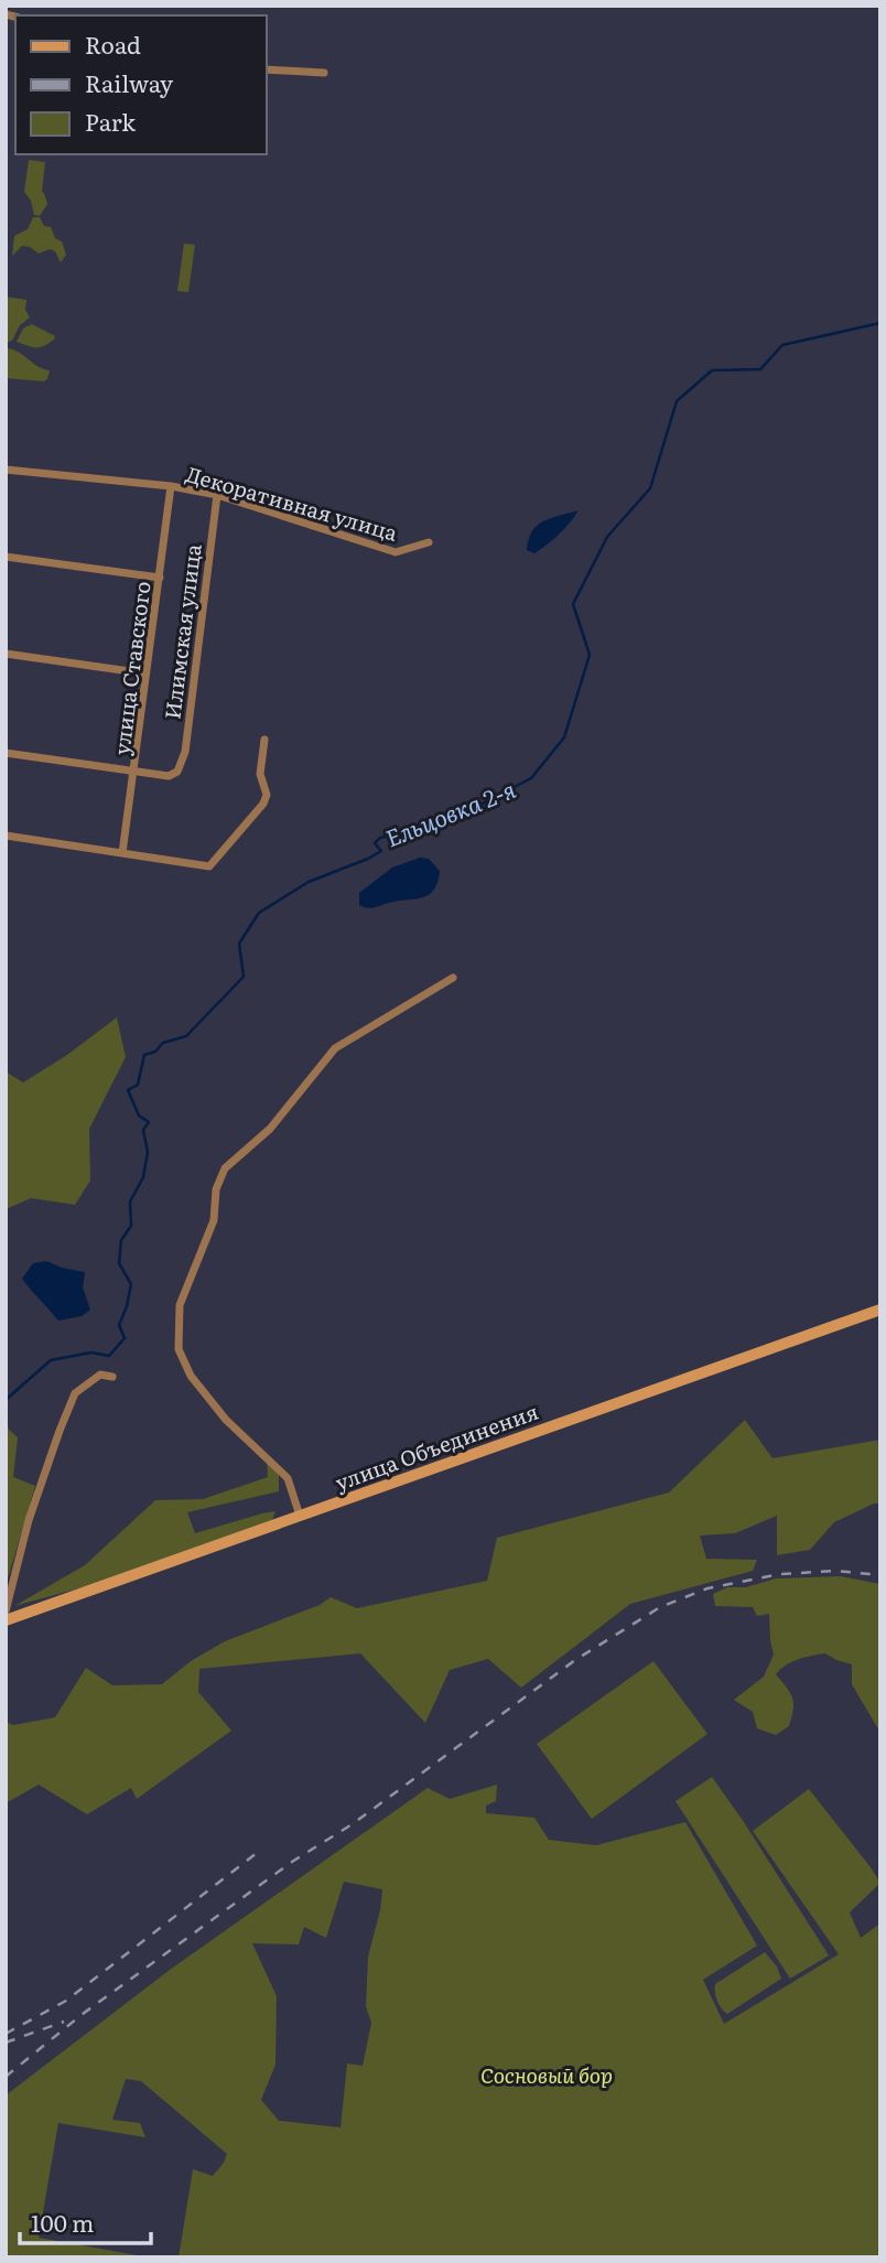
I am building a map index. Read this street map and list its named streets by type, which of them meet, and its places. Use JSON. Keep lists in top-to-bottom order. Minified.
{"streets":{"main road":["улица Объединения"],"street":["Декоративная улица","Илимская улица","улица Ставского"]},"crossings":[["Декоративная улица","Илимская улица"],["Декоративная улица","улица Ставского"],["Илимская улица","улица Ставского"]],"water":["Ельцовка 2-я"],"parks":["Сосновый бор"],"legend":["Road","Railway","Park"],"scale_bar":"100 m"}
